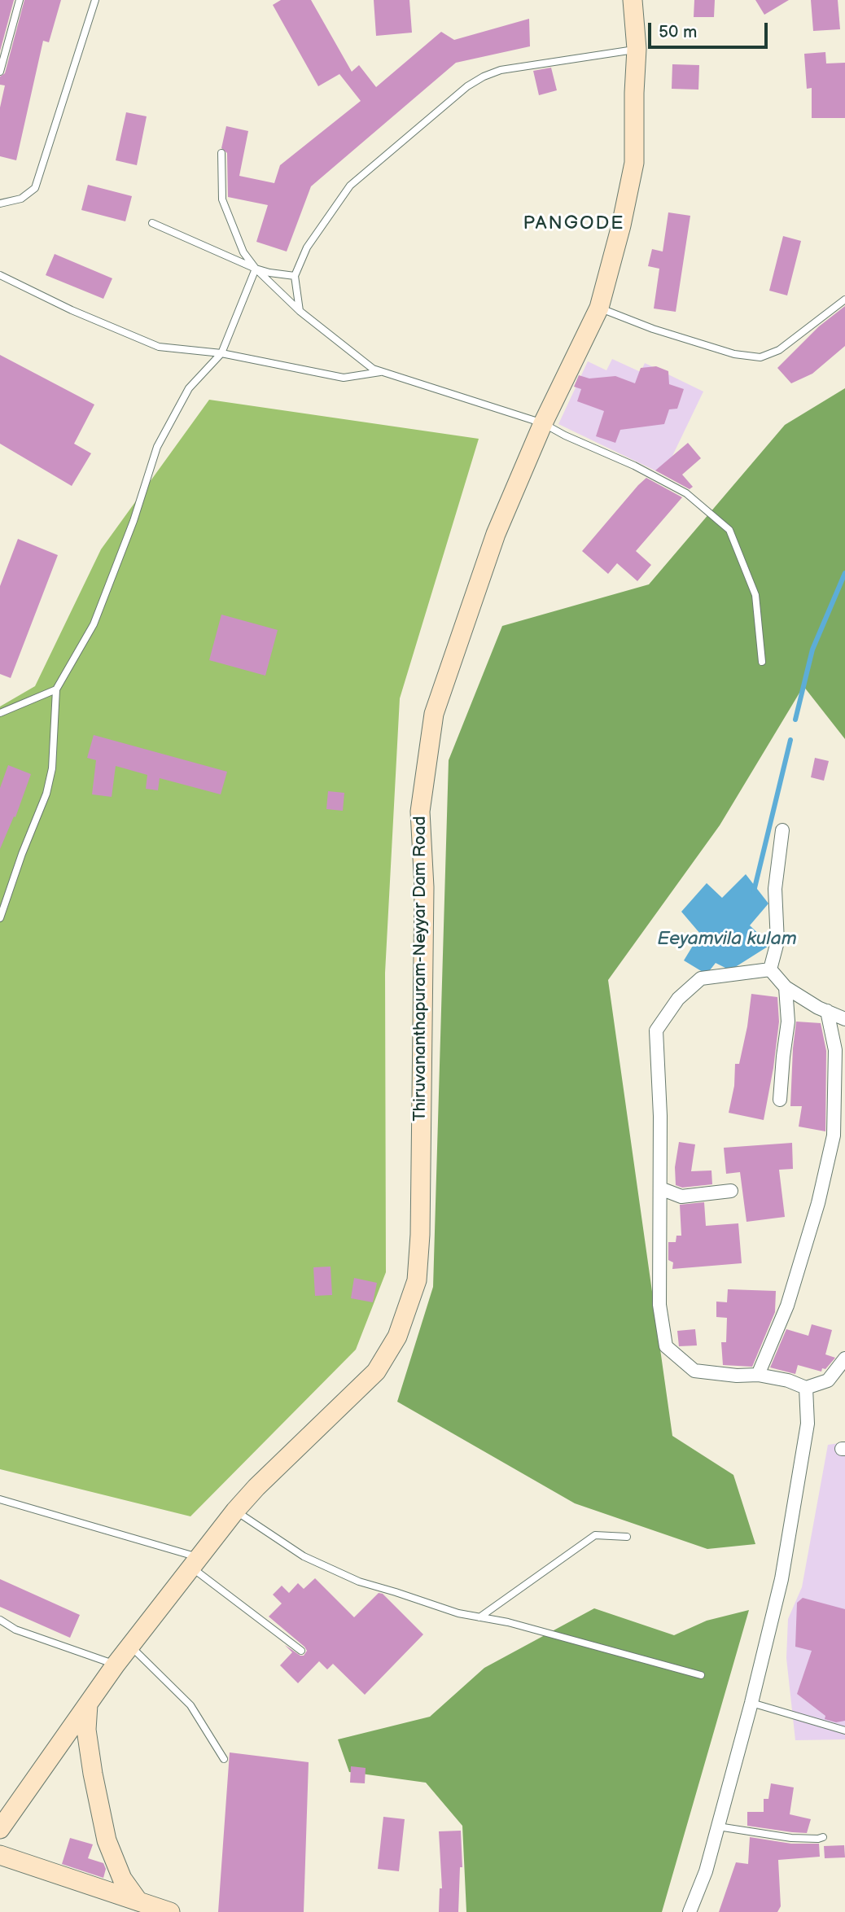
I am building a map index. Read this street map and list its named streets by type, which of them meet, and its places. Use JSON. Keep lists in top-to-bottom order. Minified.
{"streets":{"main road":["Thiruvananthapuram-Neyyar Dam Road"]},"districts":["PANGODE"],"water":["Eeyamvila kulam"],"scale_bar":"50 m"}
